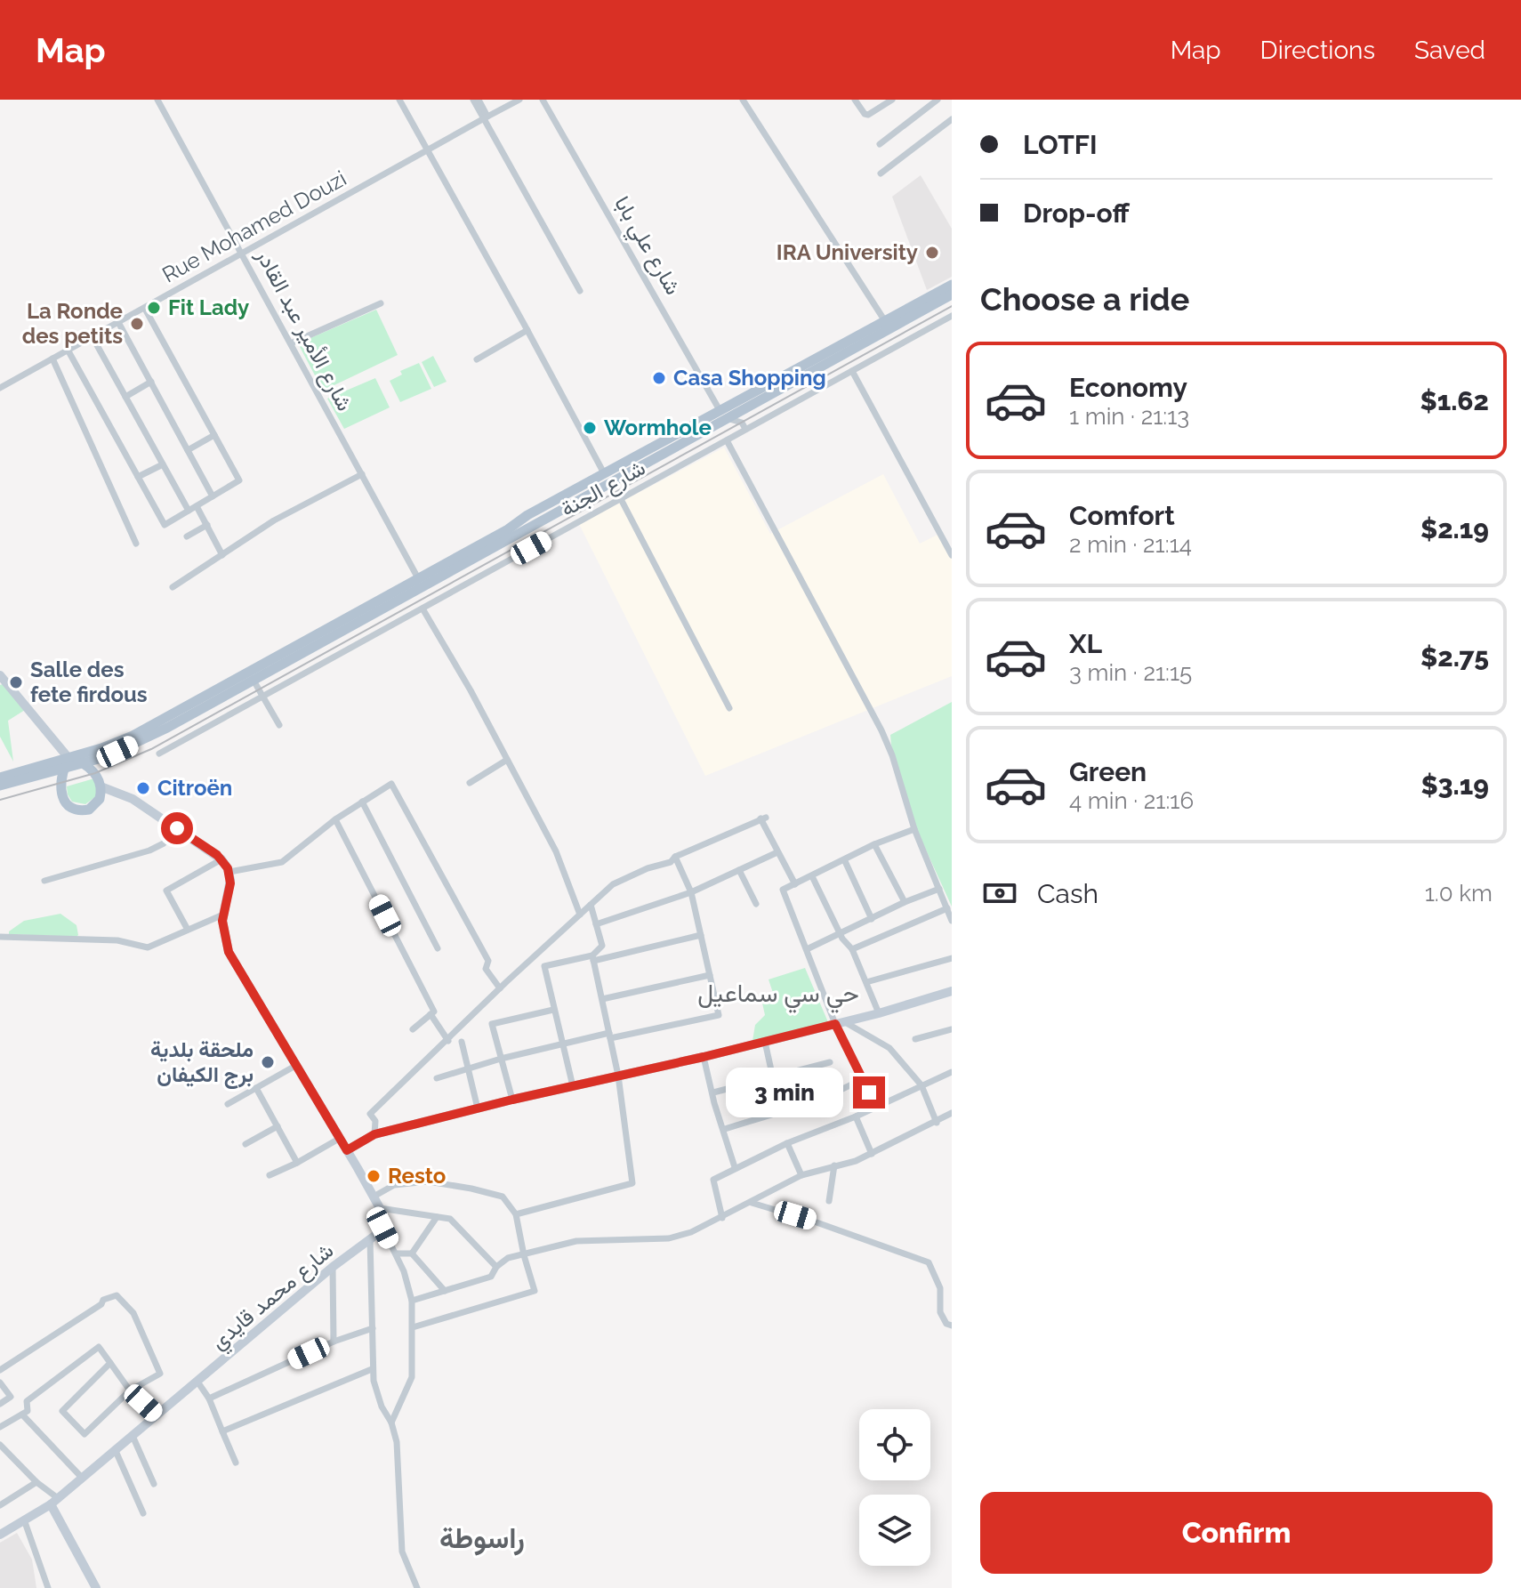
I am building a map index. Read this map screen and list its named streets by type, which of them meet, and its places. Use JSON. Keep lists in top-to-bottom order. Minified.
{"streets":{"main road":["شارع محمد قايدي"],"street":["Rue Mohamed Douzi","شارع علي بابا","شارع الأمير عبد القادر","شارع الجنة"]},"crossings":[["Rue Mohamed Douzi","شارع الأمير عبد القادر"]],"districts":["حي سي سماعيل","راسوطة"],"places":["IRA University","Fit Lady","La Ronde des petits","Casa Shopping","Wormhole","Salle des fete firdous","Citroën","ملحقة بلدية برج الكيفان","Resto"],"page":{"header":"Map","nav":["Map","Directions","Saved"],"banner":["LOTFI","Drop-off"],"heading":"Choose a ride","list":[{"name":"Economy","note":"1 min · 21:13","value":"$1.62"},{"name":"Comfort","note":"2 min · 21:14","value":"$2.19"},{"name":"XL","note":"3 min · 21:15","value":"$2.75"},{"name":"Green","note":"4 min · 21:16","value":"$3.19"}],"pay":["Cash","1.0 km"],"bubble":"3 min","buttons":"Confirm"}}
